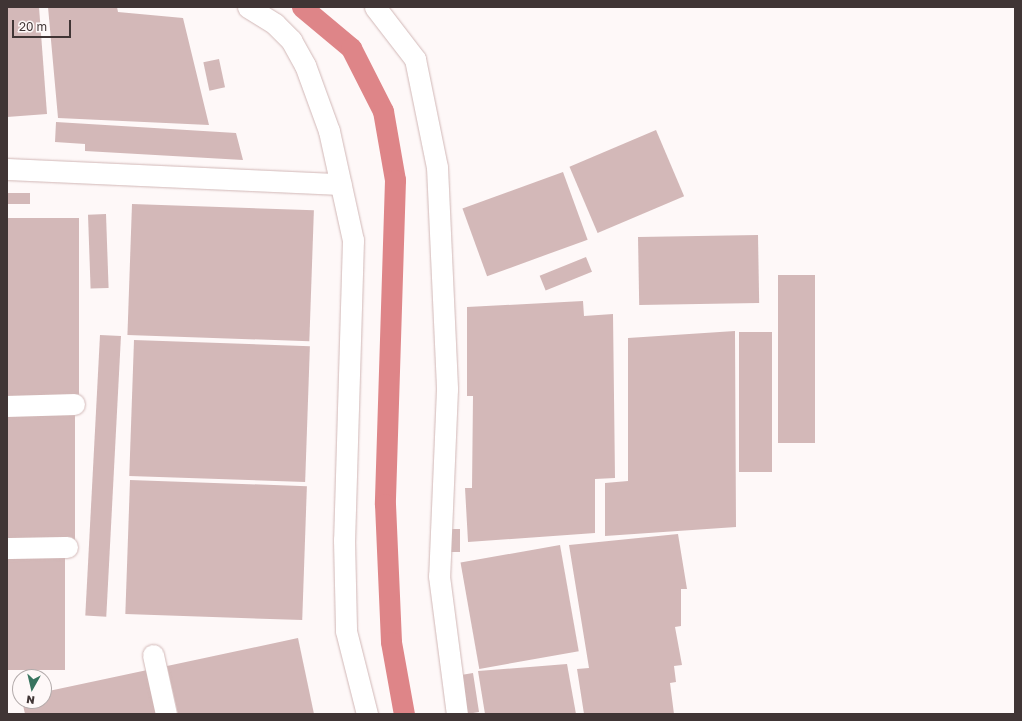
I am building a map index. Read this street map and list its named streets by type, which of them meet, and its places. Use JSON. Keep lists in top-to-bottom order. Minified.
{"scale_bar":"20 m","north":"bottom"}
